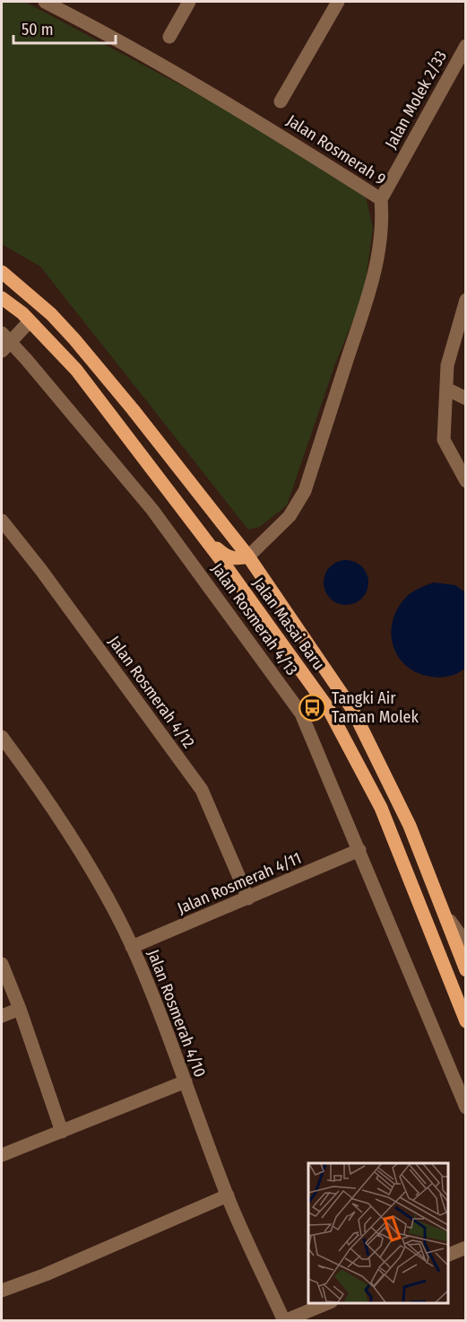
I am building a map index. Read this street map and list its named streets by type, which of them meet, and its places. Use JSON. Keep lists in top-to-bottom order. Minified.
{"streets":{"main road":["Jalan Masai Baru"],"street":["Jalan Molek 2/33","Jalan Rosmerah 9","Jalan Rosmerah 4/13","Jalan Rosmerah 4/12","Jalan Rosmerah 4/11","Jalan Rosmerah 4/10"]},"crossings":[["Jalan Molek 2/33","Jalan Rosmerah 9"],["Jalan Rosmerah 9","Jalan Masai Baru"],["Jalan Rosmerah 4/13","Jalan Rosmerah 4/11"],["Jalan Rosmerah 4/12","Jalan Rosmerah 4/11"],["Jalan Rosmerah 4/11","Jalan Rosmerah 4/10"]],"places":{"bus stop":["Tangki Air Taman Molek"]},"scale_bar":"50 m"}
